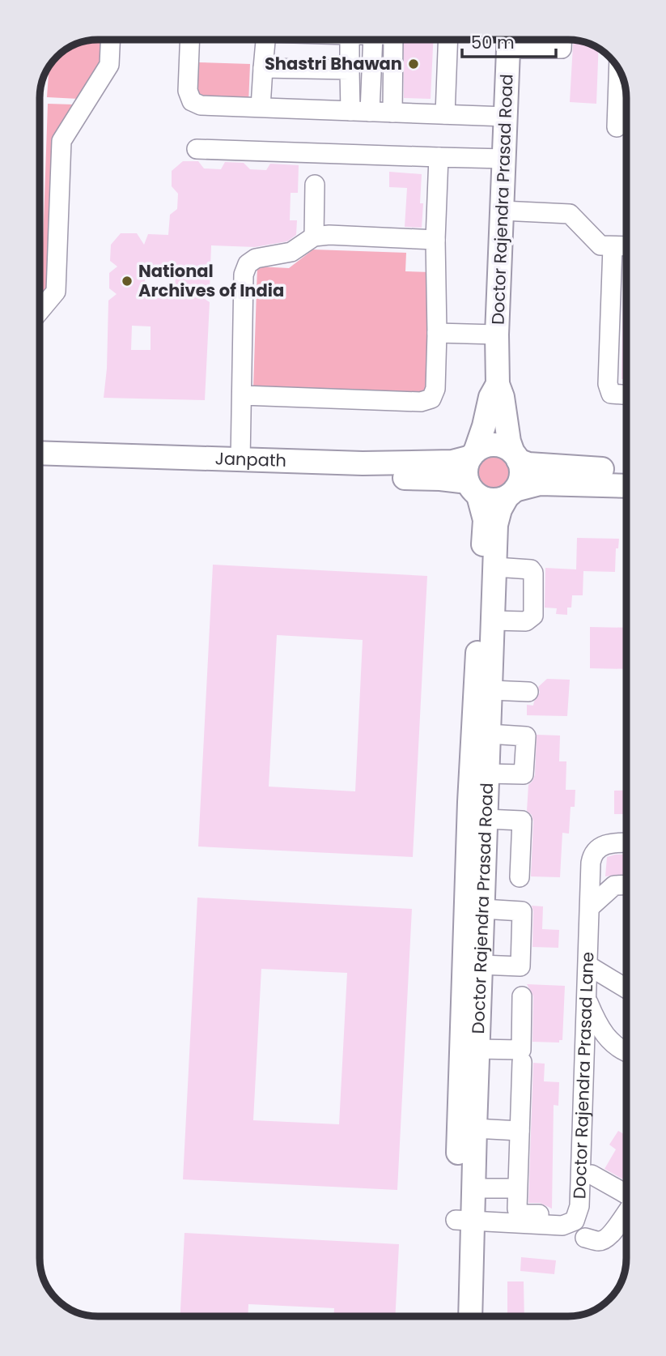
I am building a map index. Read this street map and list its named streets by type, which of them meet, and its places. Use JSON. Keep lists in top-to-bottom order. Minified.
{"streets":{"main road":["Doctor Rajendra Prasad Road","Janpath"],"street":["Doctor Rajendra Prasad Lane"]},"crossings":[["Doctor Rajendra Prasad Road","Janpath"],["Doctor Rajendra Prasad Road","Doctor Rajendra Prasad Lane"]],"places":["Shastri Bhawan","National Archives of India"],"scale_bar":"50 m"}
